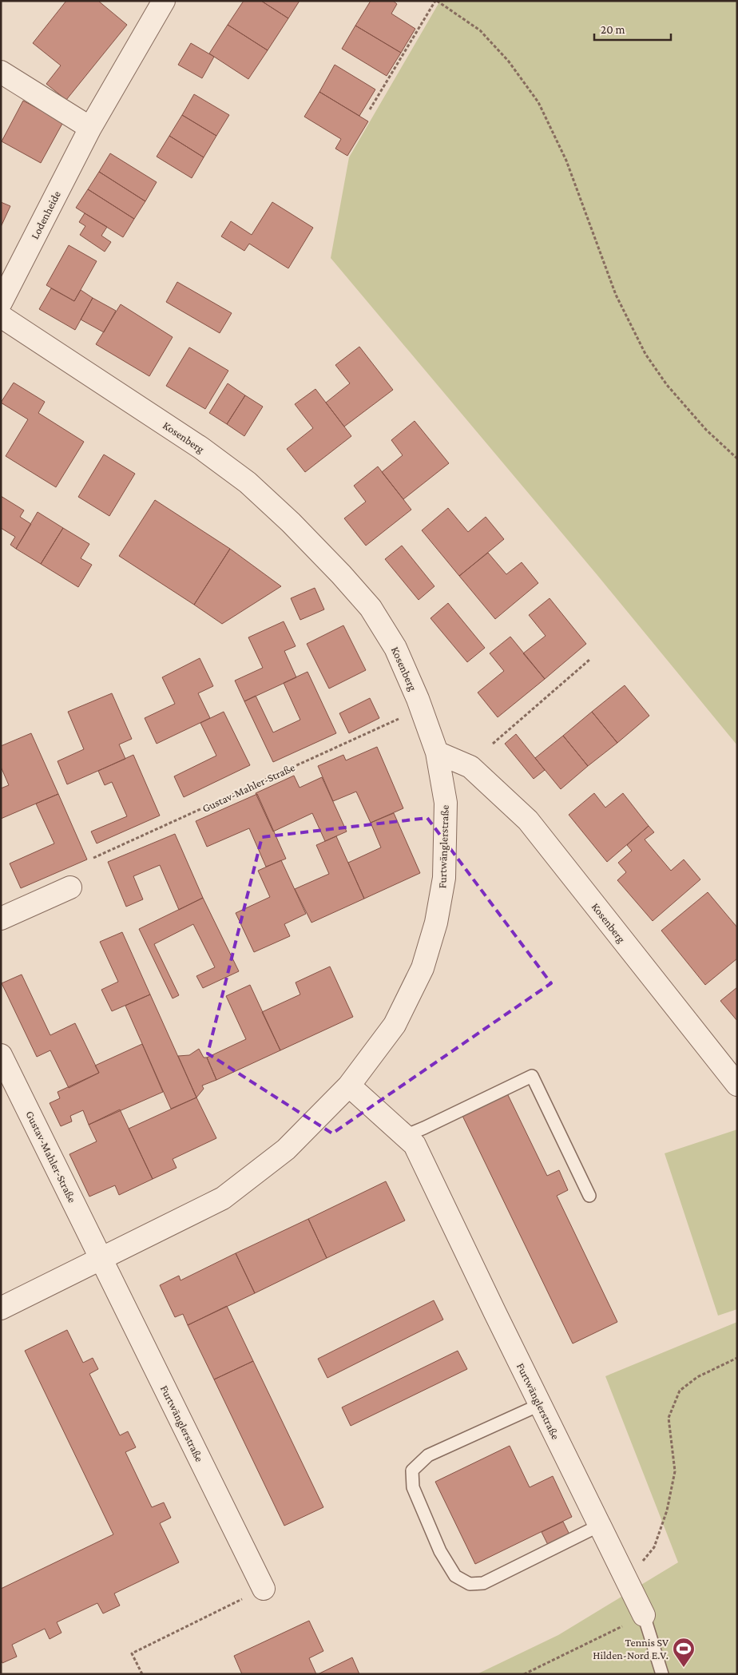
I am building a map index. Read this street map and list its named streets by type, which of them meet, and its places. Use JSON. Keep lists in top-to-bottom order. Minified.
{"streets":{"street":["Lodenheide","Kosenberg","Gustav-Mahler-Straße","Furtwänglerstraße"]},"crossings":[["Kosenberg","Furtwänglerstraße"],["Gustav-Mahler-Straße","Furtwänglerstraße"]],"places":{"sports":["Tennis SV Hilden-Nord E.V."]},"scale_bar":"20 m"}
